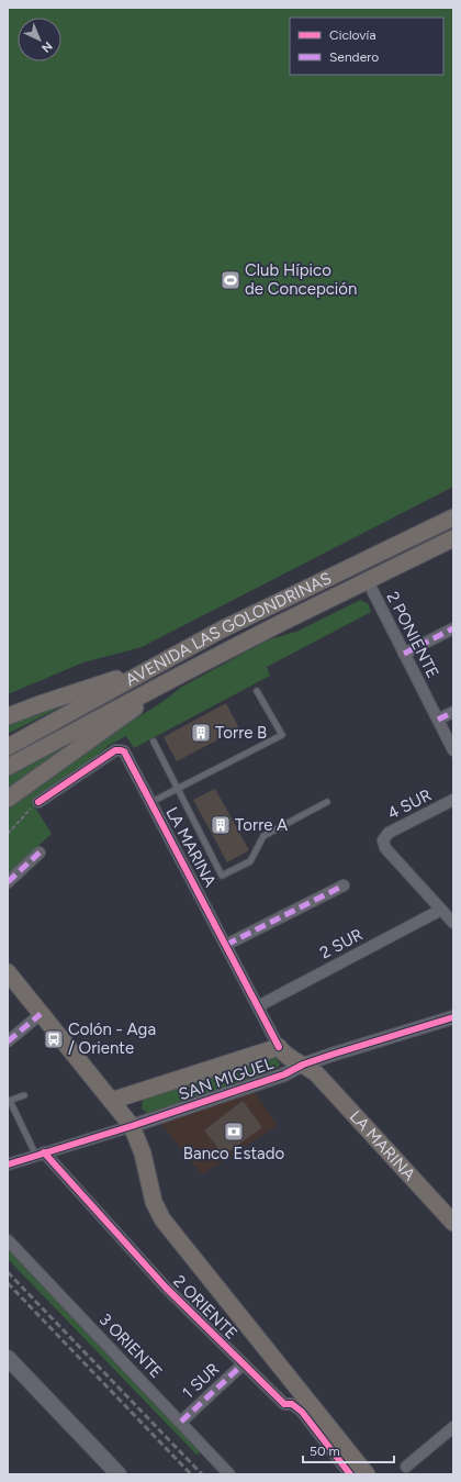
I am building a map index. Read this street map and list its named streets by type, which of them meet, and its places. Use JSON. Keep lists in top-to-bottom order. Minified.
{"streets":{"main road":["AVENIDA LAS GOLONDRINAS","LA MARINA","SAN MIGUEL"],"street":["2 PONIENTE","4 SUR","2 SUR","2 ORIENTE","3 ORIENTE","1 SUR"]},"crossings":[["AVENIDA LAS GOLONDRINAS","2 PONIENTE"],["4 SUR","2 SUR"],["LA MARINA","2 SUR"],["LA MARINA","SAN MIGUEL"],["SAN MIGUEL","2 ORIENTE"],["2 ORIENTE","1 SUR"],["3 ORIENTE","1 SUR"]],"places":{"sports":["Club Hípico de Concepción"],"building":["Torre B","Torre A"],"bus stop":["Colón - Aga / Oriente"],"bank":["Banco Estado"]},"legend":["Ciclovía","Sendero"],"scale_bar":"50 m","north":"bottom right"}
